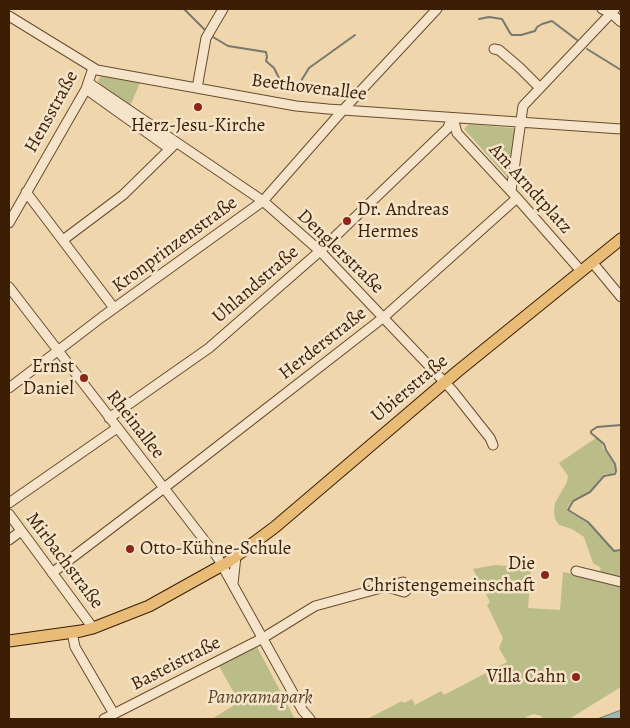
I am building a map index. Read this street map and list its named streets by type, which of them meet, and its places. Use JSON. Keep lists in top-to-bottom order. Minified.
{"streets":{"main road":["Ubierstraße"],"street":["Beethovenallee","Hensstraße","Am Arndtplatz","Kronprinzenstraße","Denglerstraße","Uhlandstraße","Herderstraße","Rheinallee","Mirbachstraße","Basteistraße"]},"crossings":[["Beethovenallee","Hensstraße"],["Beethovenallee","Kronprinzenstraße"],["Beethovenallee","Uhlandstraße"],["Hensstraße","Denglerstraße"],["Am Arndtplatz","Uhlandstraße"],["Am Arndtplatz","Herderstraße"],["Am Arndtplatz","Ubierstraße"],["Kronprinzenstraße","Denglerstraße"],["Kronprinzenstraße","Rheinallee"],["Denglerstraße","Uhlandstraße"],["Denglerstraße","Herderstraße"],["Denglerstraße","Ubierstraße"],["Uhlandstraße","Rheinallee"],["Herderstraße","Rheinallee"],["Herderstraße","Mirbachstraße"],["Ubierstraße","Rheinallee"],["Ubierstraße","Mirbachstraße"],["Rheinallee","Basteistraße"]],"parks":["Panoramapark"],"places":["Herz-Jesu-Kirche","Dr. Andreas Hermes","Ernst Daniel","Otto-Kühne-Schule","Die Christengemeinschaft","Villa Cahn"]}
